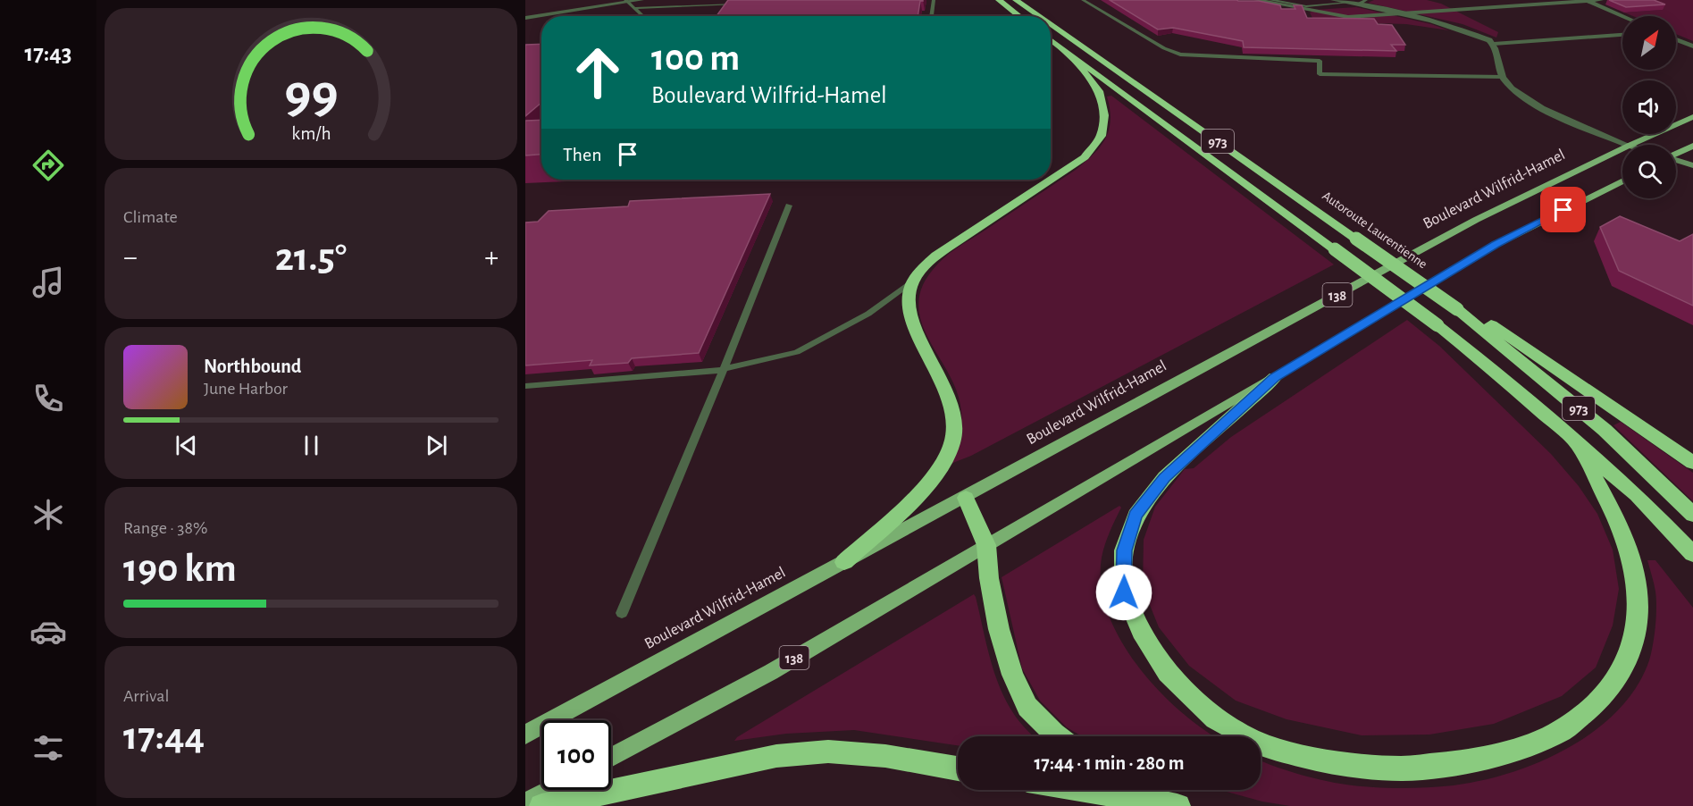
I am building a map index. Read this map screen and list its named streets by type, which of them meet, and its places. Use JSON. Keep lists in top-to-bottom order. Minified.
{"streets":{"highway":["973","Autoroute Laurentienne"],"main road":["Boulevard Wilfrid-Hamel","138"]},"north":"top right","page":{"tabs":"17:43","turn":["100 m","Boulevard Wilfrid-Hamel"],"then":"Then","tile":["Climate",["Range · 38%","190 km"],["Arrival","17:44"]],"heat":["−","21.5°","+"],"song":["Northbound","June Harbor"],"limit":"100","trip":"17:44 · 1 min · 280 m","gauge":["99","km/h"]}}
